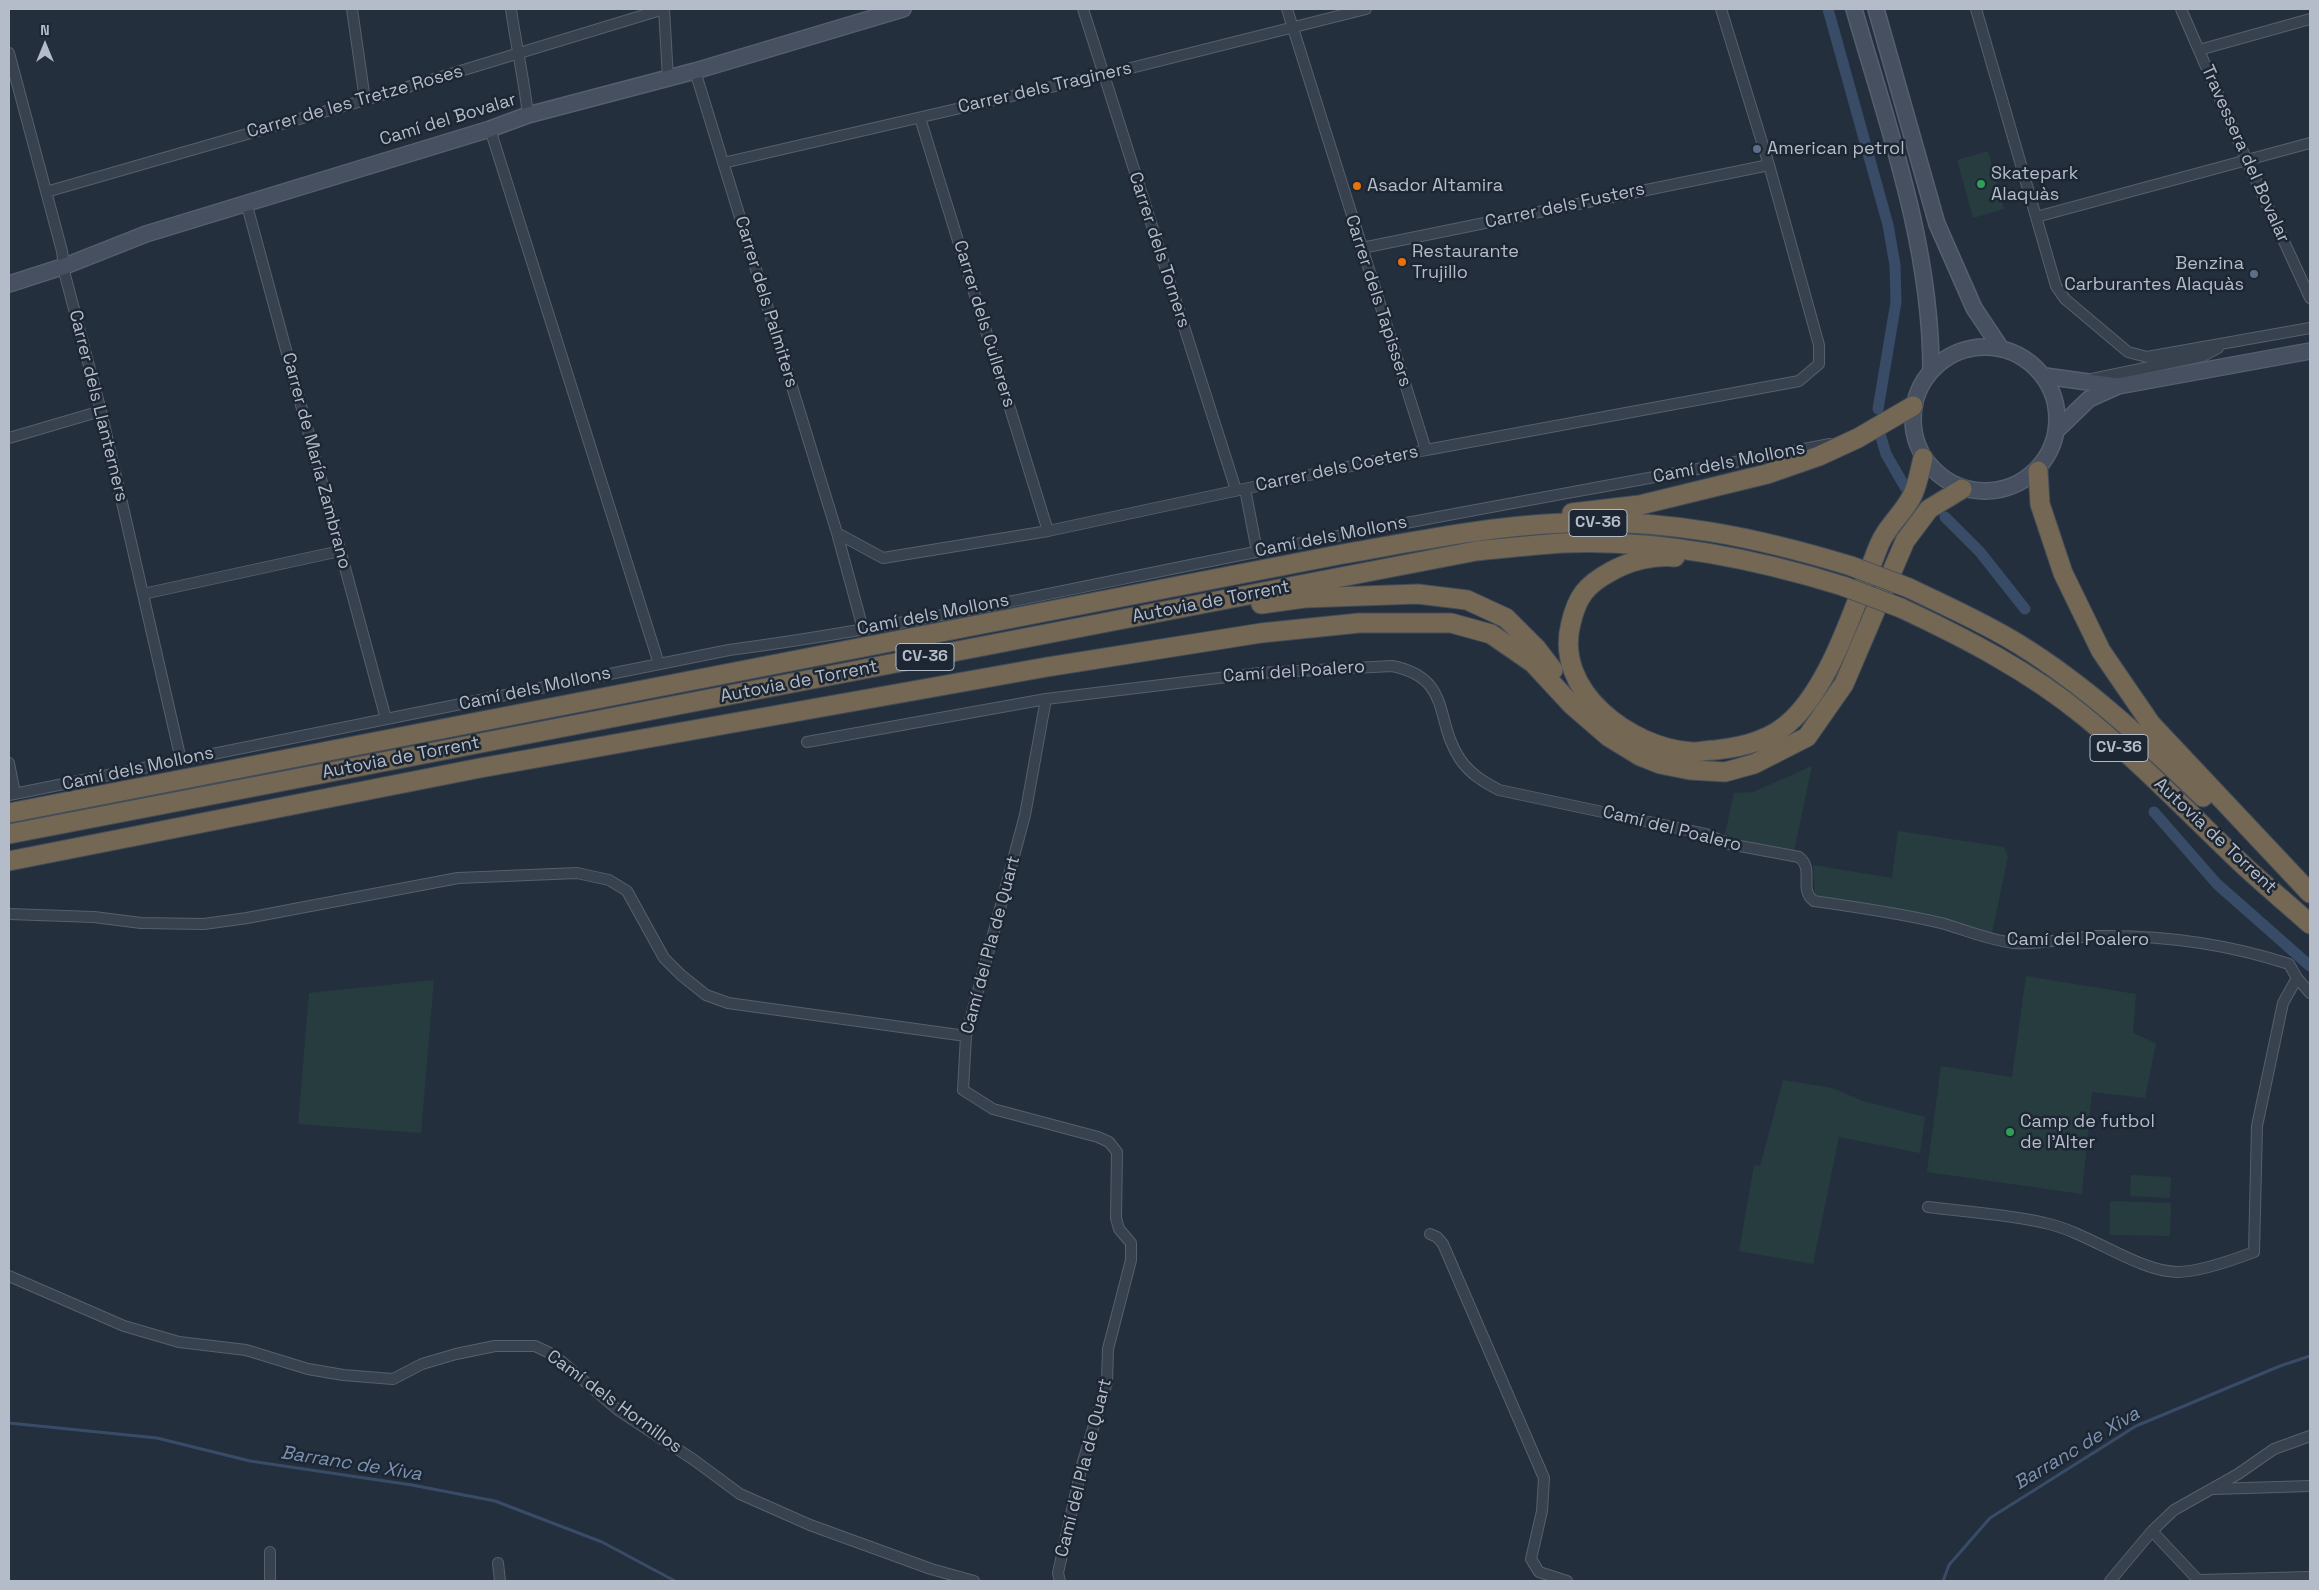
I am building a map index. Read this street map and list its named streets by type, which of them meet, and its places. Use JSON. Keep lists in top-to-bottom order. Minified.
{"streets":{"highway":["CV-36","Autovia de Torrent"],"main road":["Camí del Bovalar"],"street":["Carrer dels Traginers","Carrer de les Tretze Roses","Travessera del Bovalar","Carrer dels Fusters","Carrer dels Torners","Carrer dels Tapissers","Carrer dels Palmiters","Carrer dels Cullerers","Carrer dels Llanterners","Carrer de María Zambrano","Camí dels Mollons","Carrer dels Coeters","Camí del Poalero","Camí del Pla de Quart","Camí dels Hornillos"]},"crossings":[["Carrer dels Traginers","Carrer dels Torners"],["Carrer dels Traginers","Carrer dels Tapissers"],["Carrer dels Traginers","Carrer dels Palmiters"],["Carrer dels Traginers","Carrer dels Cullerers"],["Carrer de les Tretze Roses","Carrer dels Llanterners"],["Camí del Bovalar","Carrer dels Palmiters"],["Camí del Bovalar","Carrer dels Llanterners"],["Camí del Bovalar","Carrer de María Zambrano"],["Carrer dels Fusters","Carrer dels Tapissers"],["Carrer dels Fusters","Carrer dels Coeters"],["Carrer dels Torners","Camí dels Mollons"],["Carrer dels Torners","Carrer dels Coeters"],["Carrer dels Tapissers","Carrer dels Coeters"],["Carrer dels Palmiters","Camí dels Mollons"],["Carrer dels Palmiters","Carrer dels Coeters"],["Carrer dels Cullerers","Carrer dels Coeters"],["Carrer dels Llanterners","Camí dels Mollons"],["Carrer de María Zambrano","Camí dels Mollons"],["Camí del Poalero","Camí del Pla de Quart"]],"water":["Barranc de Xiva"],"places":["American petrol","Skatepark Alaquàs","Asador Altamira","Restaurante Trujillo","Benzina Carburantes Alaquàs","Camp de futbol de l'Alter"],"north":"top"}
